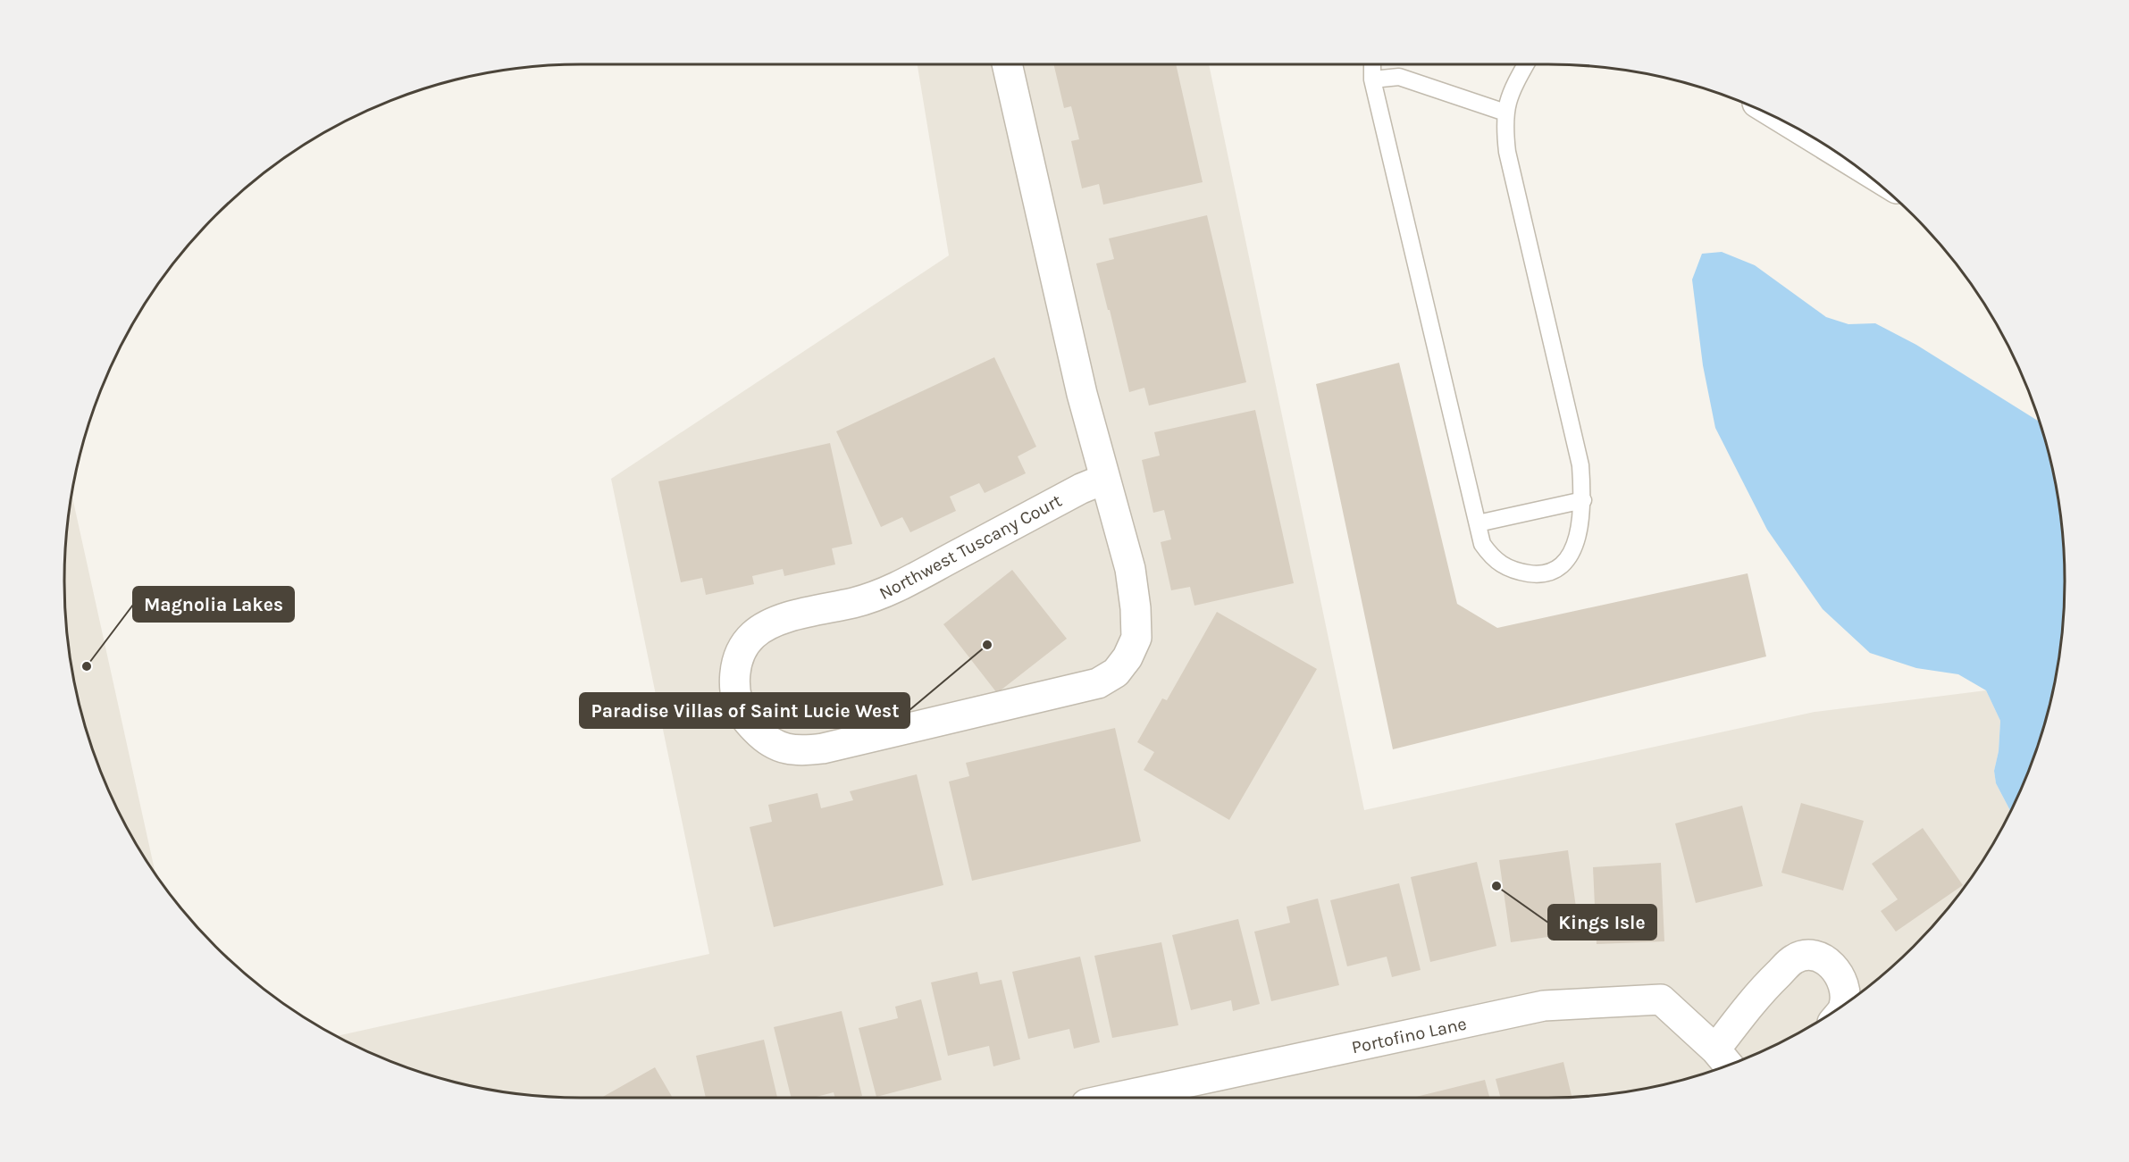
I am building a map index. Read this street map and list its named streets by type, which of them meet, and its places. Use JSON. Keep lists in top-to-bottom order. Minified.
{"streets":{"street":["Northwest Tuscany Court","Portofino Lane"]},"places":["Paradise Villas of Saint Lucie West","Magnolia Lakes","Kings Isle"]}
